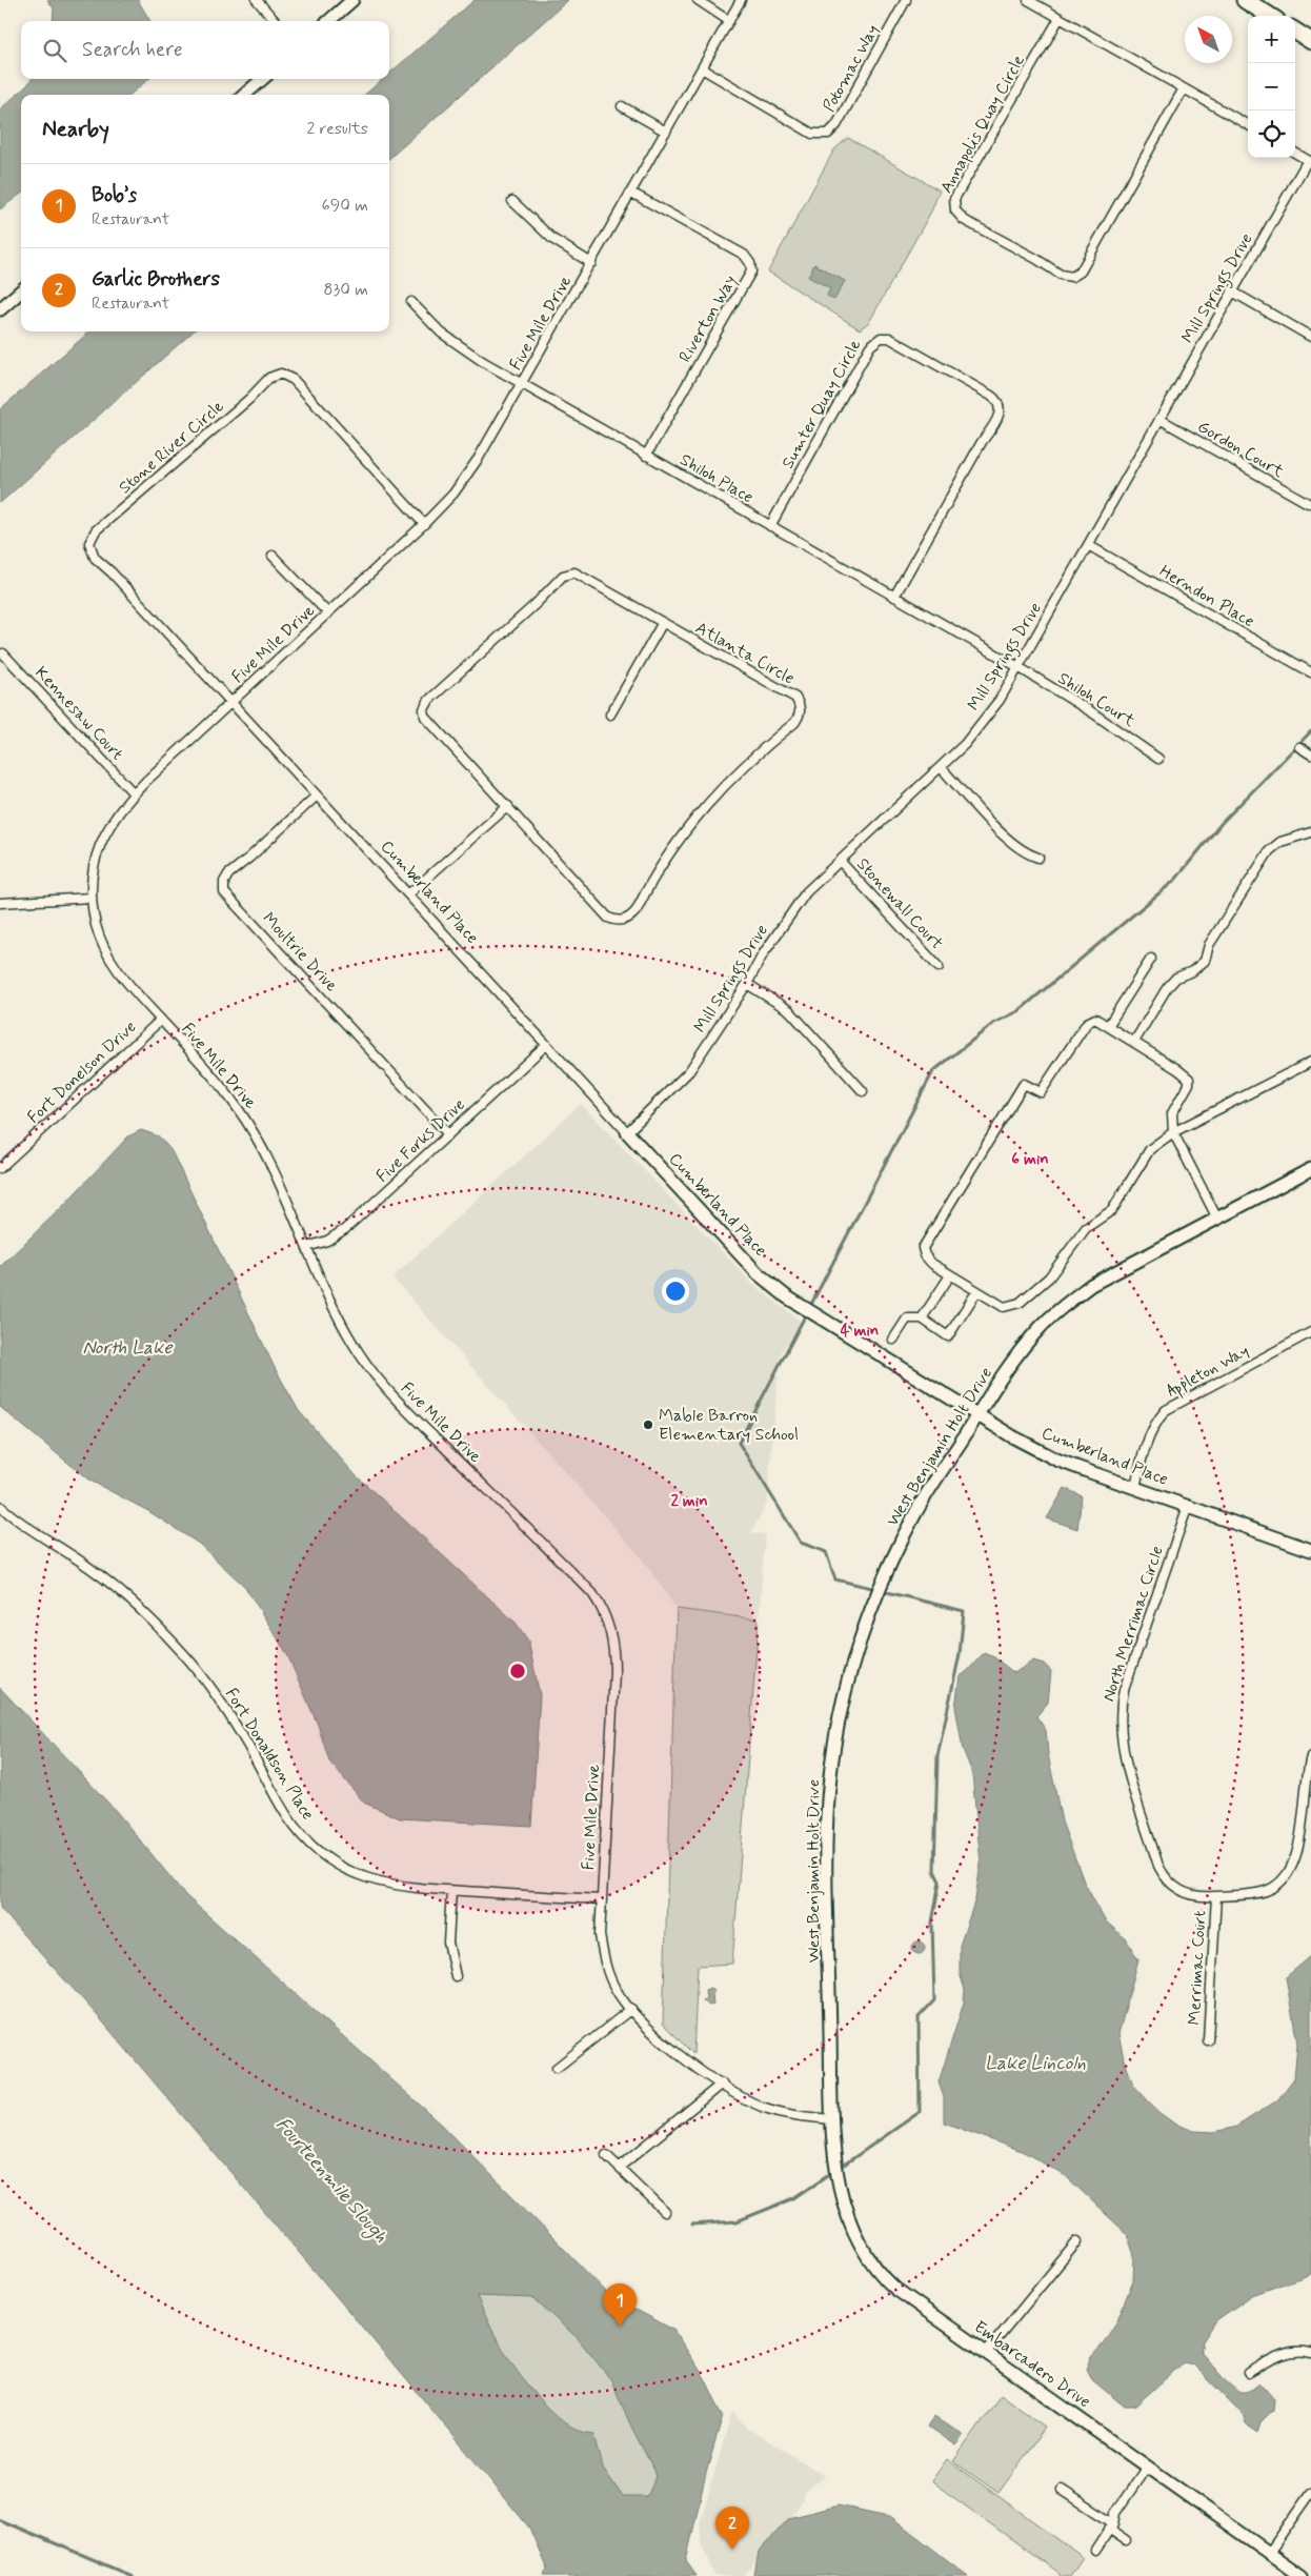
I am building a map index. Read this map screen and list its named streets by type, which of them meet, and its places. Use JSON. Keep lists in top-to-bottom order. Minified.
{"streets":{"street":["Potomac Way","Annapolis Quay Circle","Mill Springs Drive","Riverton Way","Five Mile Drive","Sumter Quay Circle","Stone River Circle","Gordon Court","Shiloh Place","Herndon Place","Atlanta Circle","Shiloh Court","Kennesaw Court","Cumberland Place","Stonewall Court","Moultrie Drive","Fort Donelson Drive","Five Forks Drive","Appleton Way","West Benjamin Holt Drive","North Merrimac Circle","Fort Donaldson Place","Merrimac Court","Embarcadero Drive"]},"crossings":[["Potomac Way","Five Mile Drive"],["Mill Springs Drive","Gordon Court"],["Mill Springs Drive","Shiloh Place"],["Mill Springs Drive","Herndon Place"],["Mill Springs Drive","Shiloh Court"],["Mill Springs Drive","Cumberland Place"],["Mill Springs Drive","Stonewall Court"],["Riverton Way","Five Mile Drive"],["Riverton Way","Shiloh Place"],["Five Mile Drive","Stone River Circle"],["Five Mile Drive","Shiloh Place"],["Five Mile Drive","Kennesaw Court"],["Five Mile Drive","Cumberland Place"],["Five Mile Drive","Fort Donelson Drive"],["Five Mile Drive","Five Forks Drive"],["Five Mile Drive","West Benjamin Holt Drive"],["Five Mile Drive","Fort Donaldson Place"],["Five Mile Drive","Embarcadero Drive"],["Sumter Quay Circle","Shiloh Place"],["Stone River Circle","Cumberland Place"],["Shiloh Place","Shiloh Court"],["Cumberland Place","Moultrie Drive"],["Cumberland Place","Five Forks Drive"],["Cumberland Place","Appleton Way"],["Cumberland Place","West Benjamin Holt Drive"],["Cumberland Place","North Merrimac Circle"],["Moultrie Drive","Five Forks Drive"],["West Benjamin Holt Drive","Embarcadero Drive"],["North Merrimac Circle","Merrimac Court"]],"water":["North Lake","Lake Lincoln","Fourteenmile Slough"],"places":["Mable Barron Elementary School"],"north":"top left","page":{"map_buttons":["+","−"],"search":"Search here","heading":["Nearby","2 results"],"list":[{"mark":"1","name":"Bob’s","note":"Restaurant","value":"690 m"},{"mark":"2","name":"Garlic Brothers","note":"Restaurant","value":"830 m"}],"pins":["1","2"]},"rings":["6 min","4 min","2 min"]}
